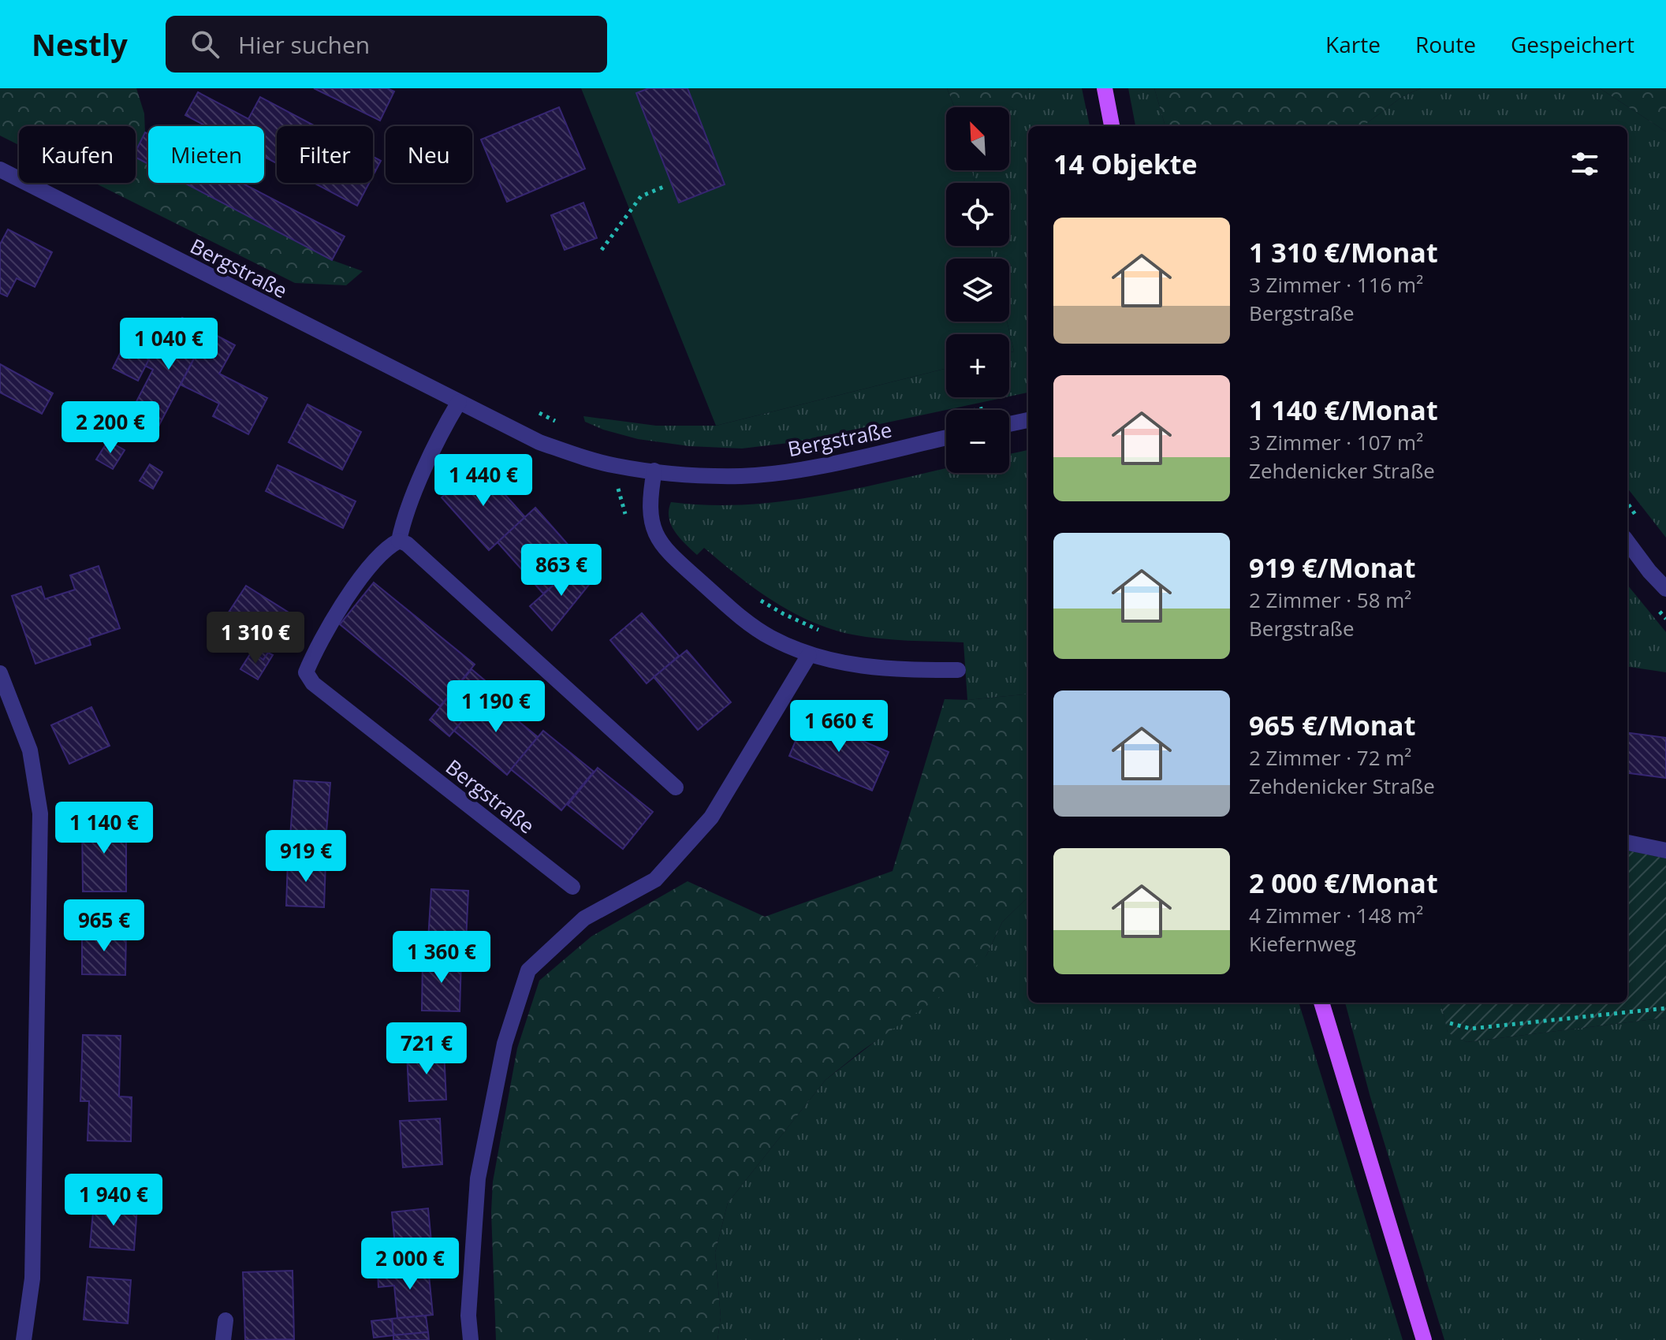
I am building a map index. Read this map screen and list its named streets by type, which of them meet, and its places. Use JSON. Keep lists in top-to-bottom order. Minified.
{"streets":{"street":["Bergstraße"]},"north":"top left","page":{"header":"Nestly","search":"Hier suchen","nav":["Karte","Route","Gespeichert"],"map_buttons":["+","−"],"chip":["Kaufen","Mieten","Filter","Neu"],"heading":"14 Objekte","list":[{"name":"1 310 €/Monat","note":"3 Zimmer · 116 m² · Bergstraße"},{"name":"1 140 €/Monat","note":"3 Zimmer · 107 m² · Zehdenicker Straße"},{"name":"919 €/Monat","note":"2 Zimmer · 58 m² · Bergstraße"},{"name":"965 €/Monat","note":"2 Zimmer · 72 m² · Zehdenicker Straße"},{"name":"2 000 €/Monat","note":"4 Zimmer · 148 m² · Kiefernweg"}],"price":["1 040 €","2 200 €","1 440 €","863 €","1 310 €","1 190 €","1 660 €","1 140 €","919 €","965 €","1 360 €","721 €","1 940 €","2 000 €"]}}
